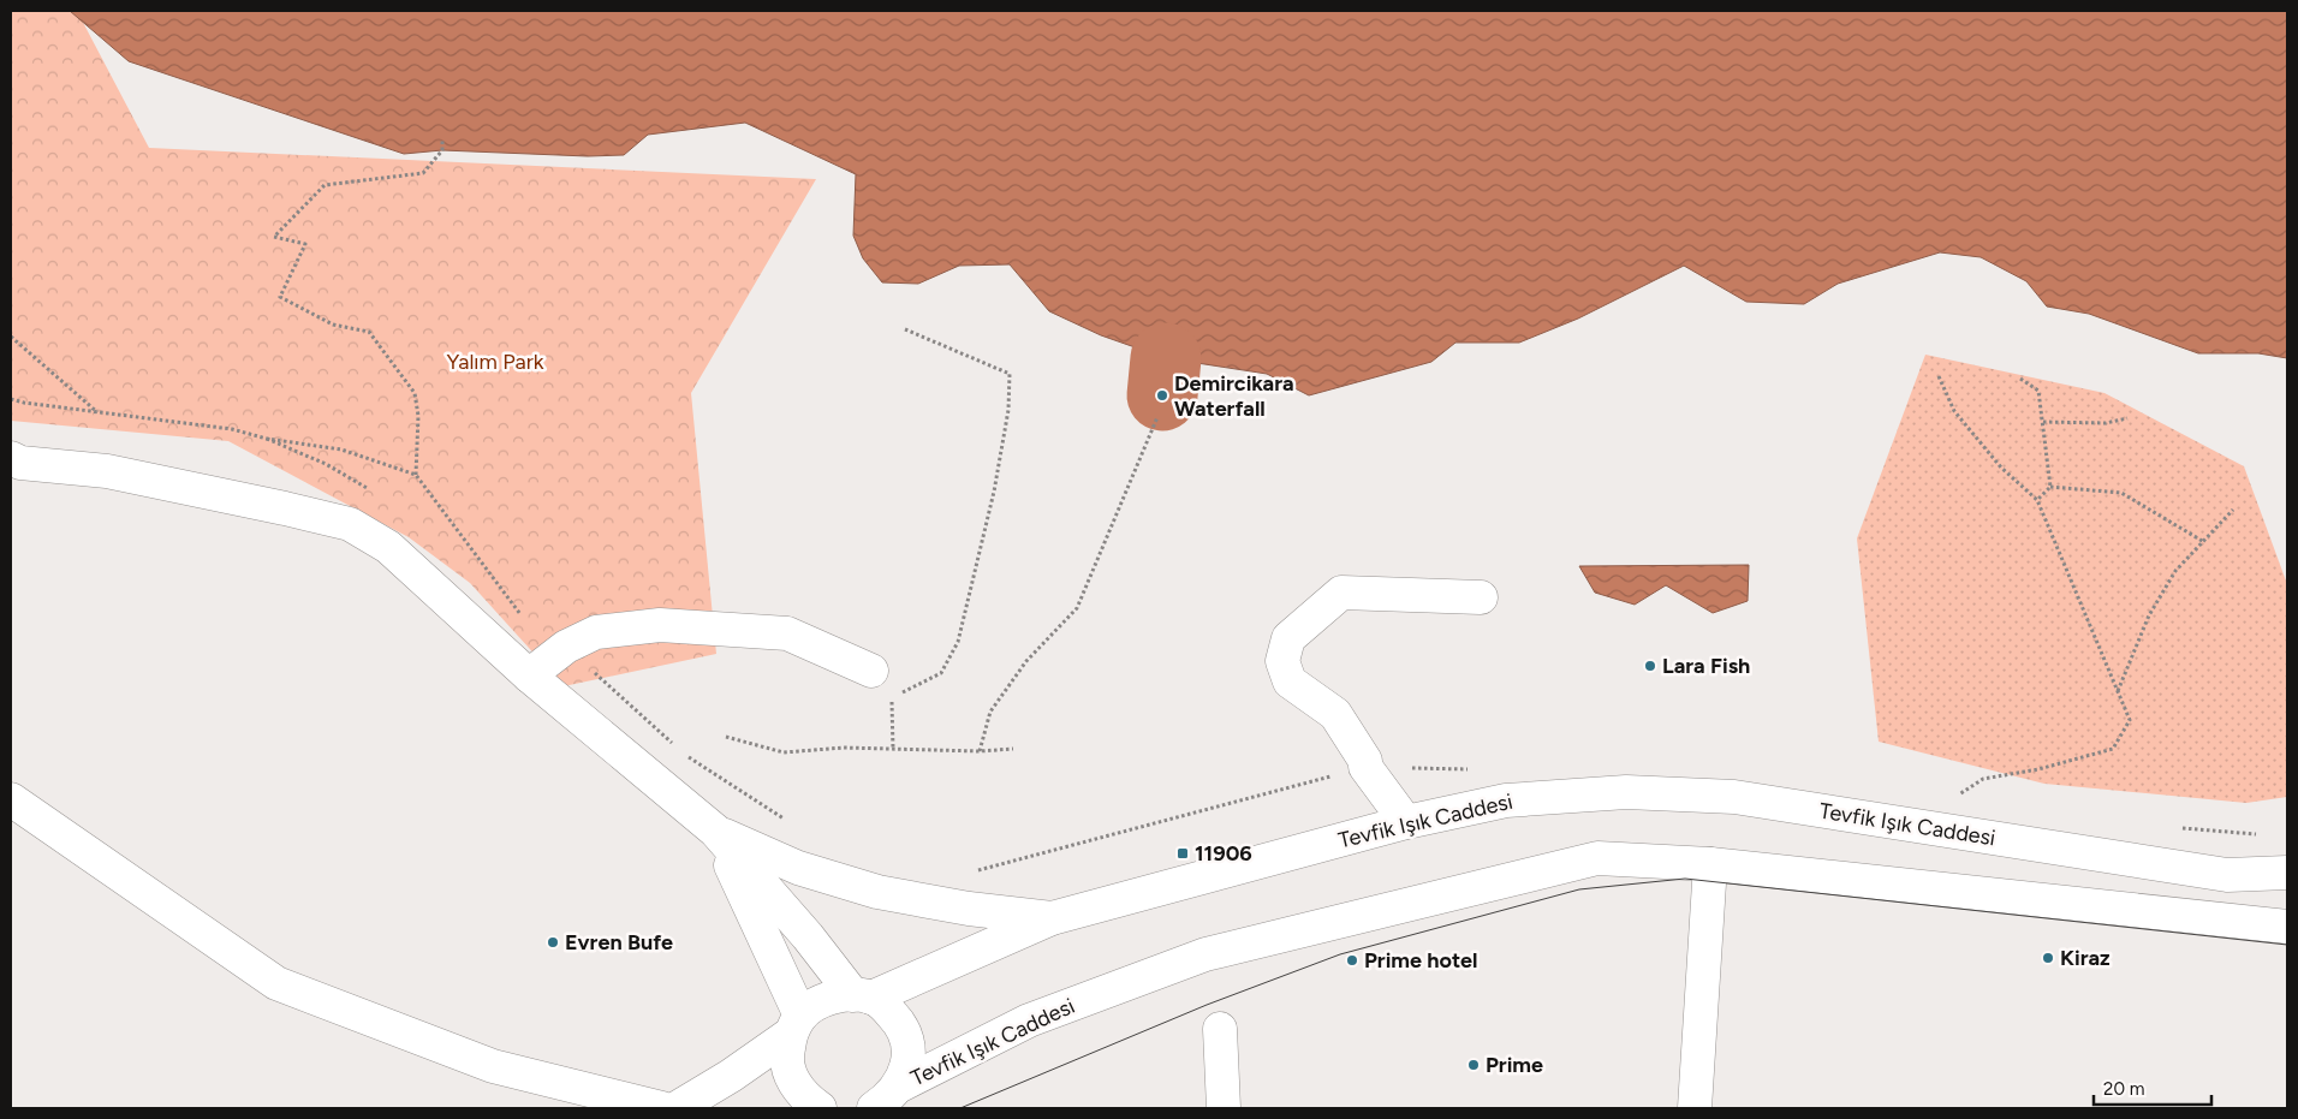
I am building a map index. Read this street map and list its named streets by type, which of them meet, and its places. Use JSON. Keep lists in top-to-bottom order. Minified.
{"streets":{"street":["Tevfik Işık Caddesi"]},"parks":["Yalım Park"],"places":{"other":["Demircikara Waterfall","Lara Fish","Evren Bufe","Kiraz","Prime hotel","Prime"],"transit":["11906"]},"scale_bar":"20 m"}
